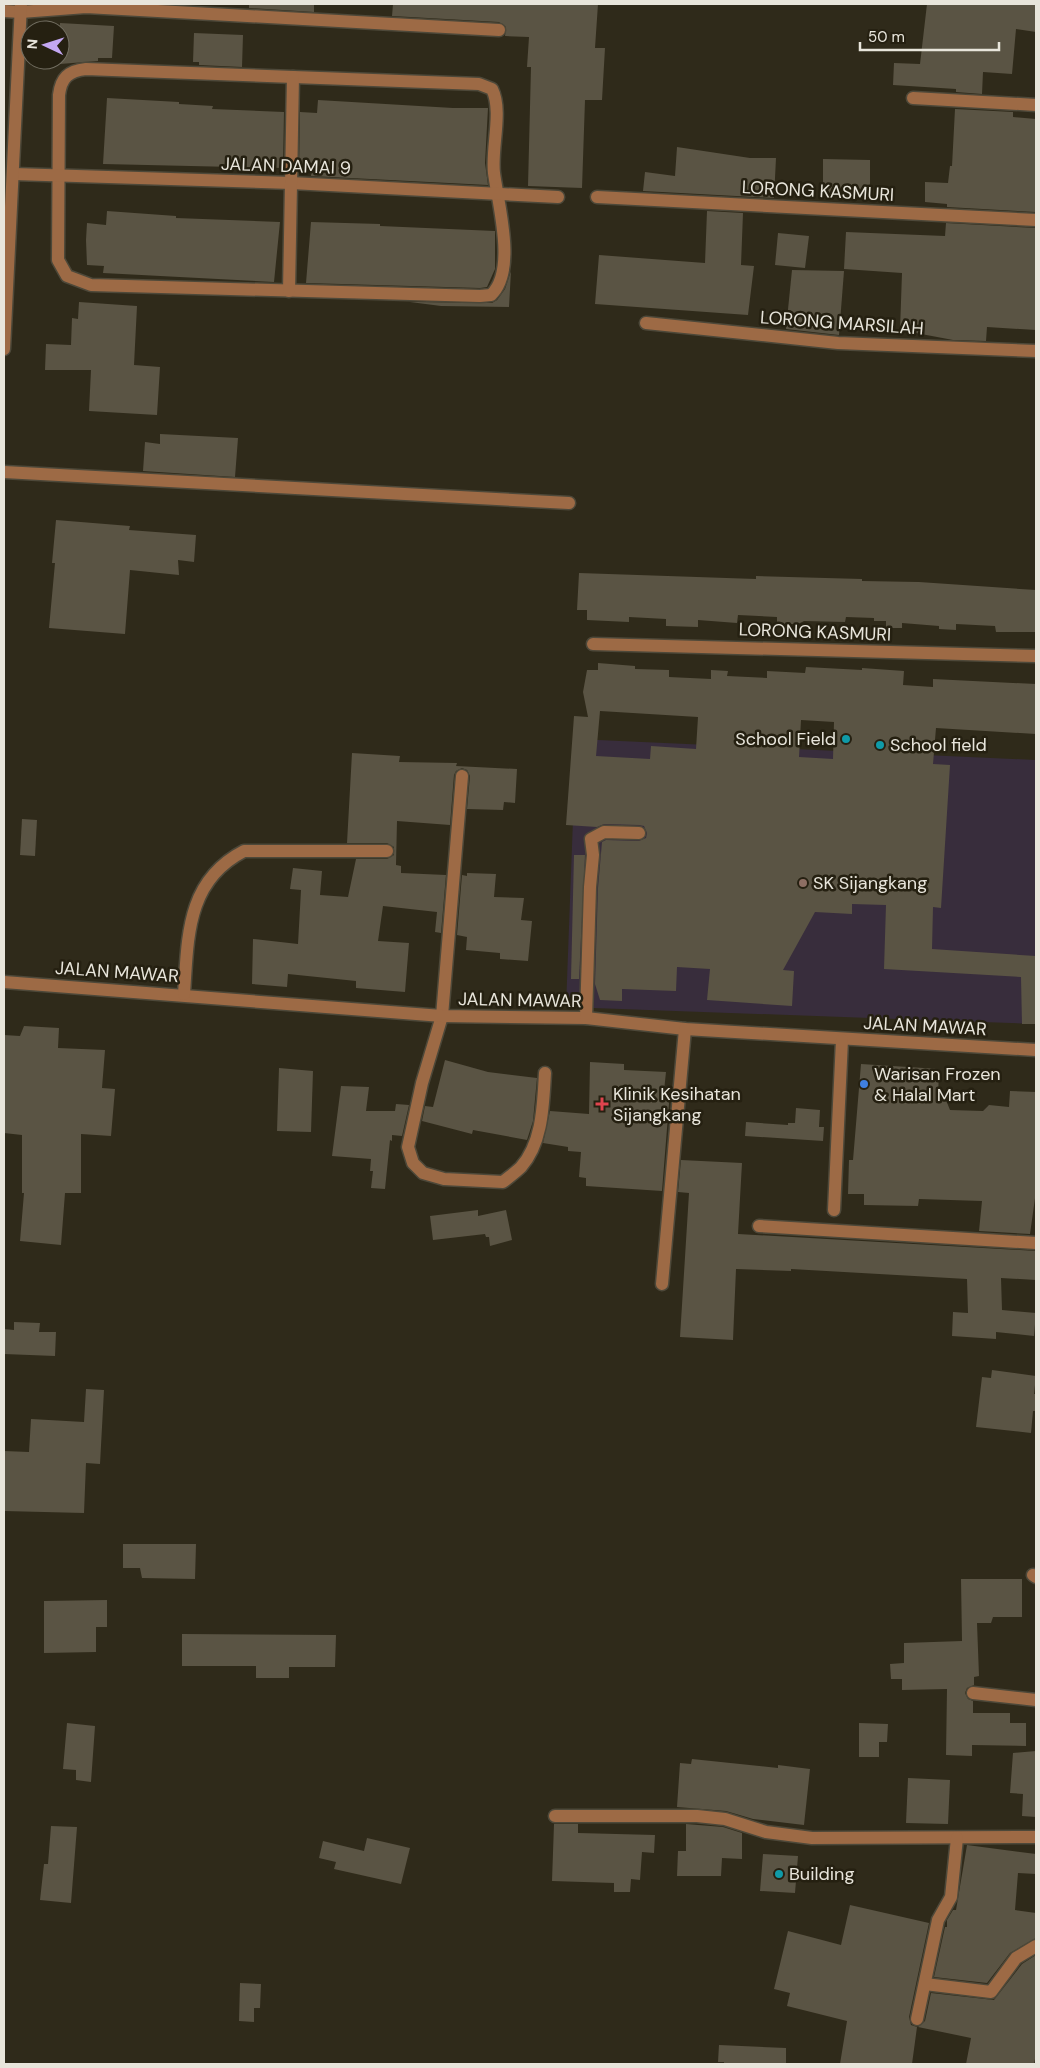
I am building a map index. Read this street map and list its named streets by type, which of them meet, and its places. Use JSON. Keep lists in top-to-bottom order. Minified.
{"streets":{"street":["JALAN DAMAI 9","LORONG KASMURI","LORONG MARSILAH","JALAN MAWAR"]},"places":{"other":["School Field","School field","SK Sijangkang","Warisan Frozen & Halal Mart","Building"],"health":["Klinik Kesihatan Sijangkang"]},"scale_bar":"50 m","north":"left"}
